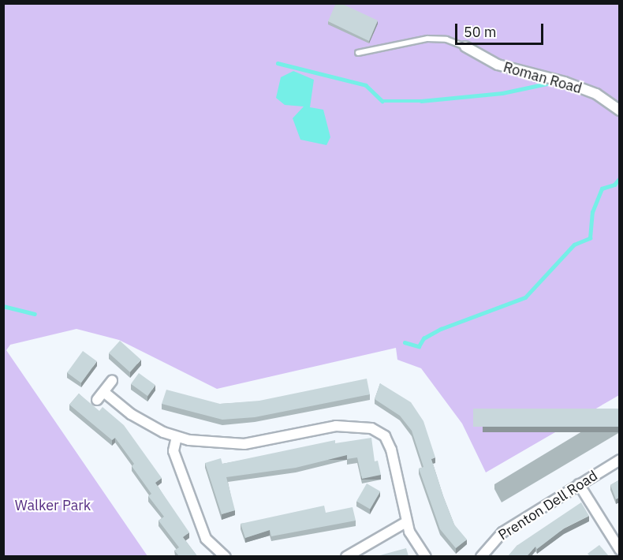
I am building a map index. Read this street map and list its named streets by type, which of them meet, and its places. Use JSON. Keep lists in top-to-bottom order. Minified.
{"streets":{"street":["Roman Road","Prenton Dell Road"]},"parks":["Walker Park"],"scale_bar":"50 m"}
